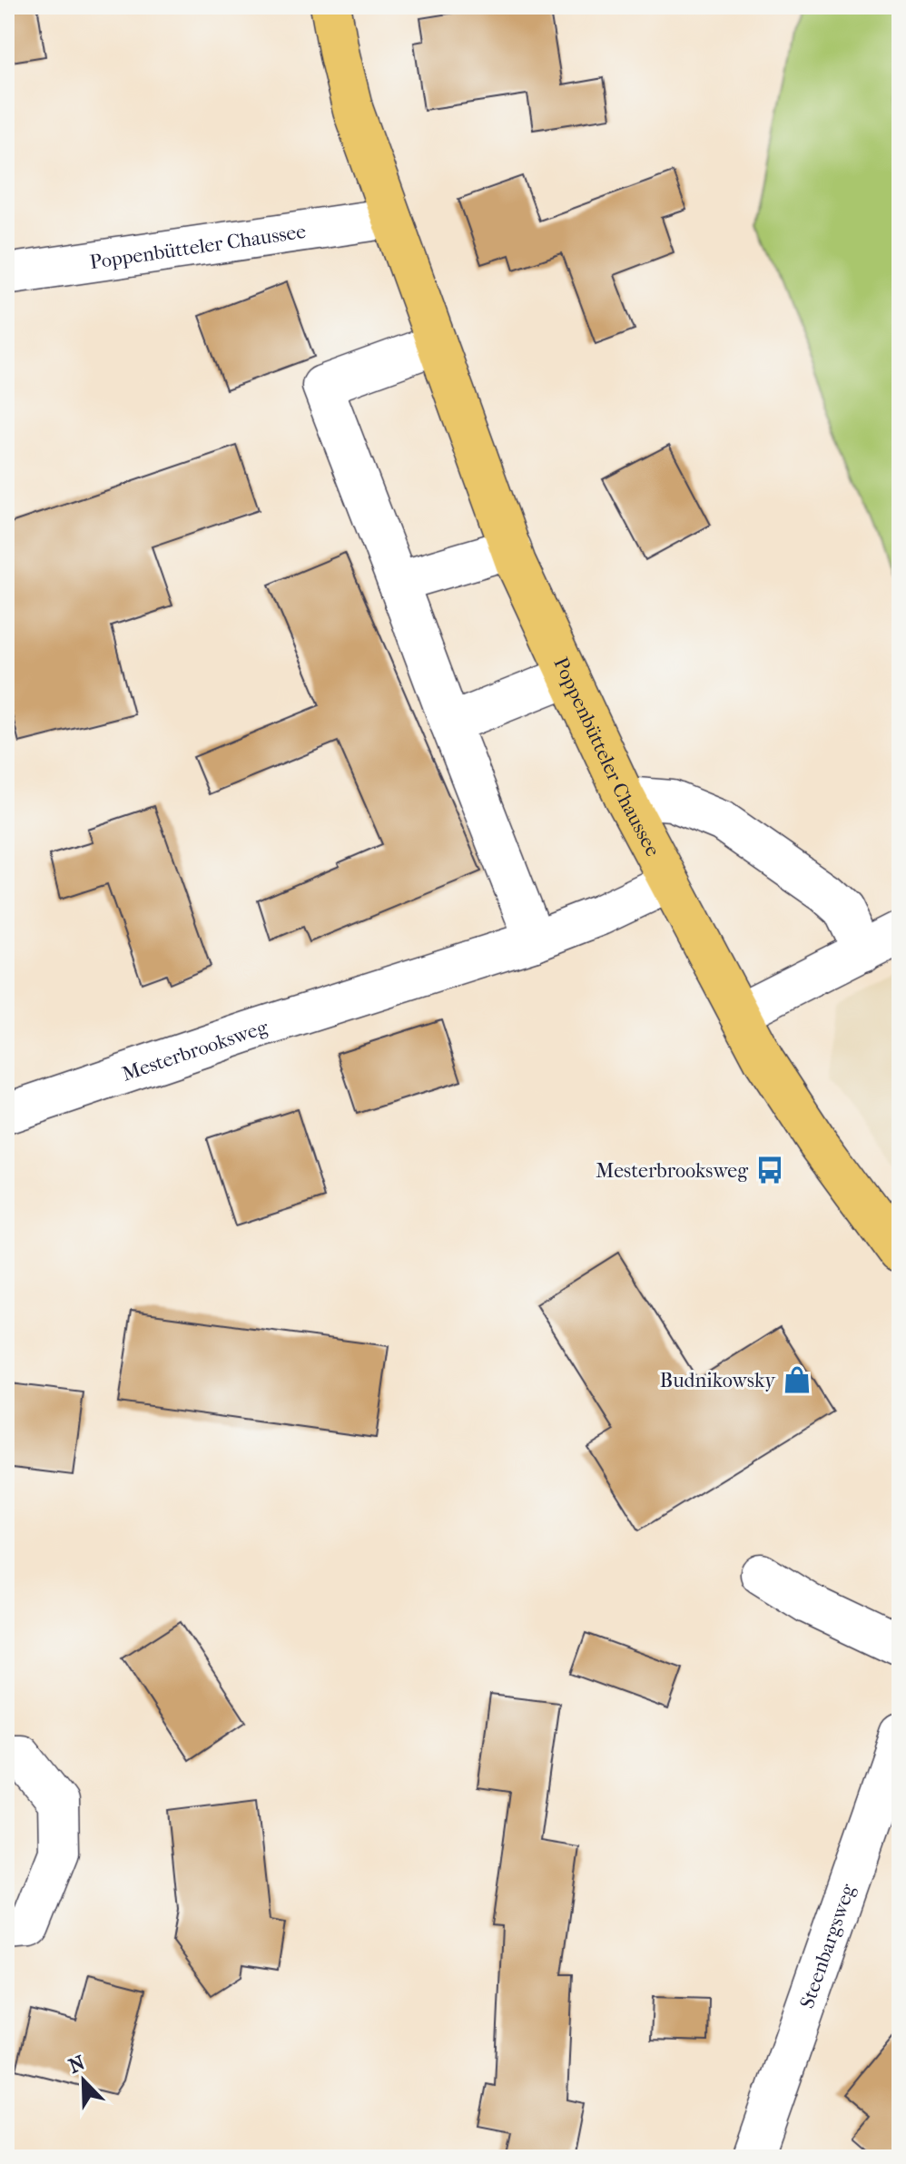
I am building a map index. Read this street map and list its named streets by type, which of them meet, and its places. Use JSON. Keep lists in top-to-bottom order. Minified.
{"streets":{"main road":["Poppenbütteler Chaussee"],"street":["Mesterbrooksweg","Steenbargsweg"]},"crossings":[["Poppenbütteler Chaussee","Mesterbrooksweg"]],"places":{"bus stop":["Mesterbrooksweg"],"shop":["Budnikowsky"]},"north":"top left"}
